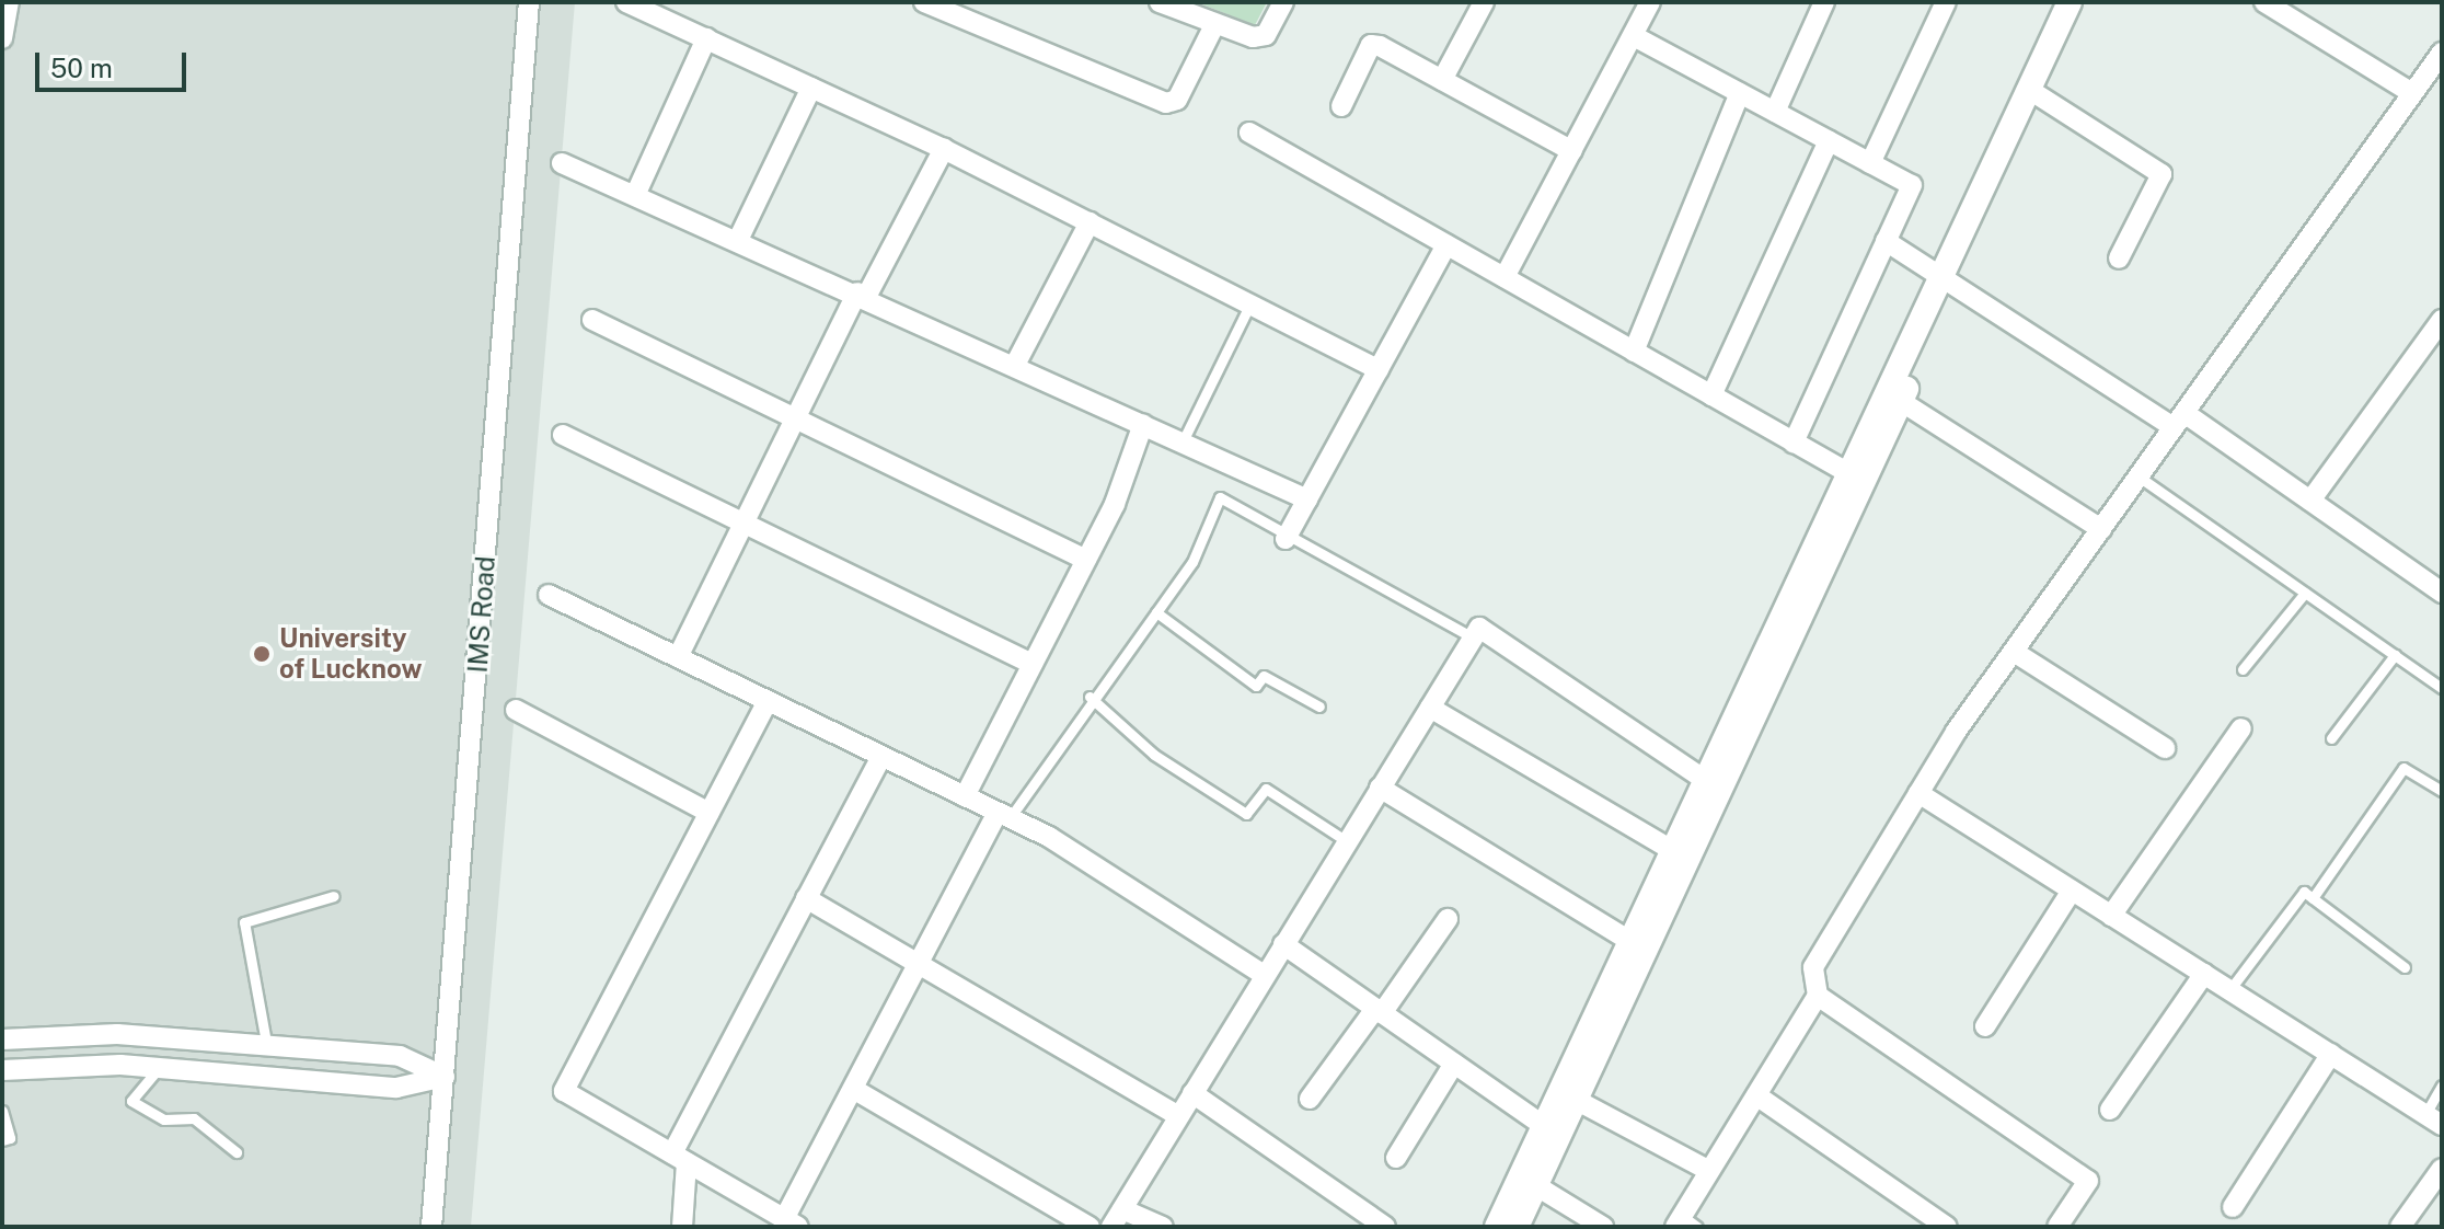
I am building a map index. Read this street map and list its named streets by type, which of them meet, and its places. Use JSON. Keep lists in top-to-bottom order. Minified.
{"streets":{"street":["IMS Road"]},"places":["University of Lucknow"],"scale_bar":"50 m"}
